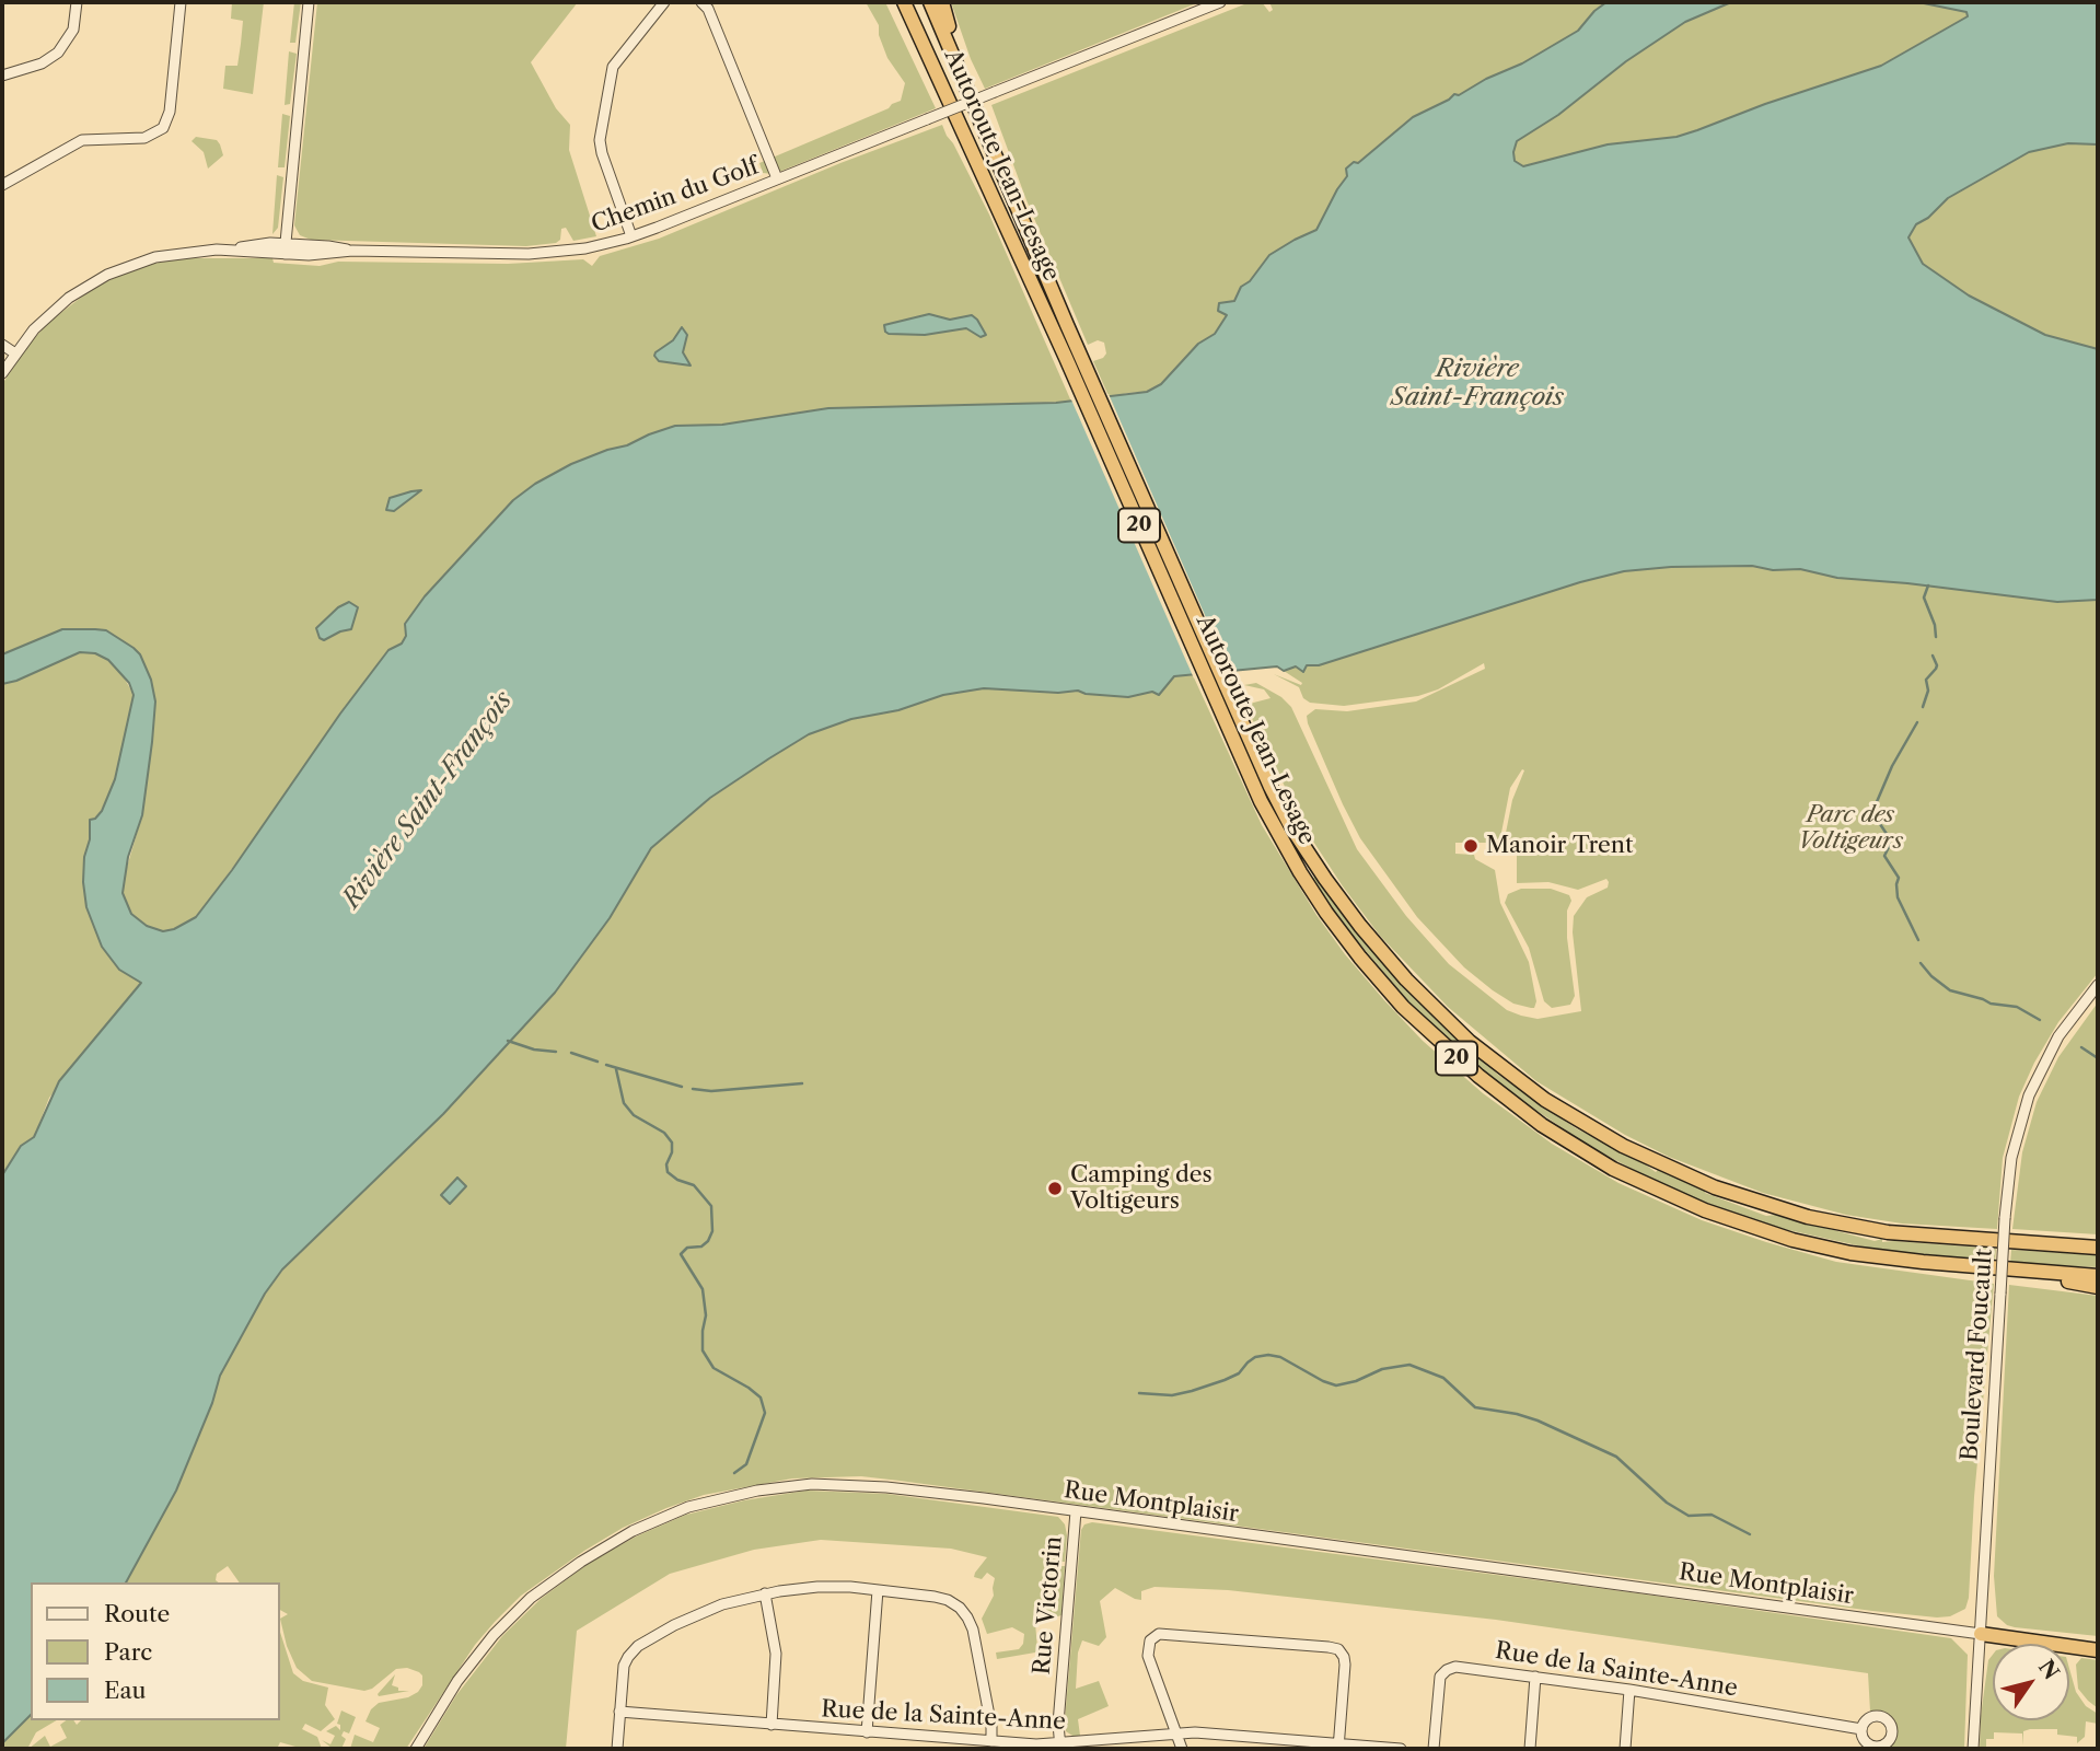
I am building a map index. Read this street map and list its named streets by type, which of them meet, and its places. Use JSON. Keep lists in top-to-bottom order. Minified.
{"streets":{"highway":["Autoroute Jean-Lesage","20"],"street":["Chemin du Golf","Boulevard Foucault","Rue Montplaisir","Rue Victorin","Rue de la Sainte-Anne"]},"crossings":[["Boulevard Foucault","Rue Montplaisir"],["Rue Montplaisir","Rue Victorin"],["Rue Victorin","Rue de la Sainte-Anne"]],"water":["Rivière Saint-François"],"parks":["Parc des Voltigeurs"],"places":["Manoir Trent","Camping des Voltigeurs"],"legend":["Route","Parc","Eau"],"north":"top right"}
